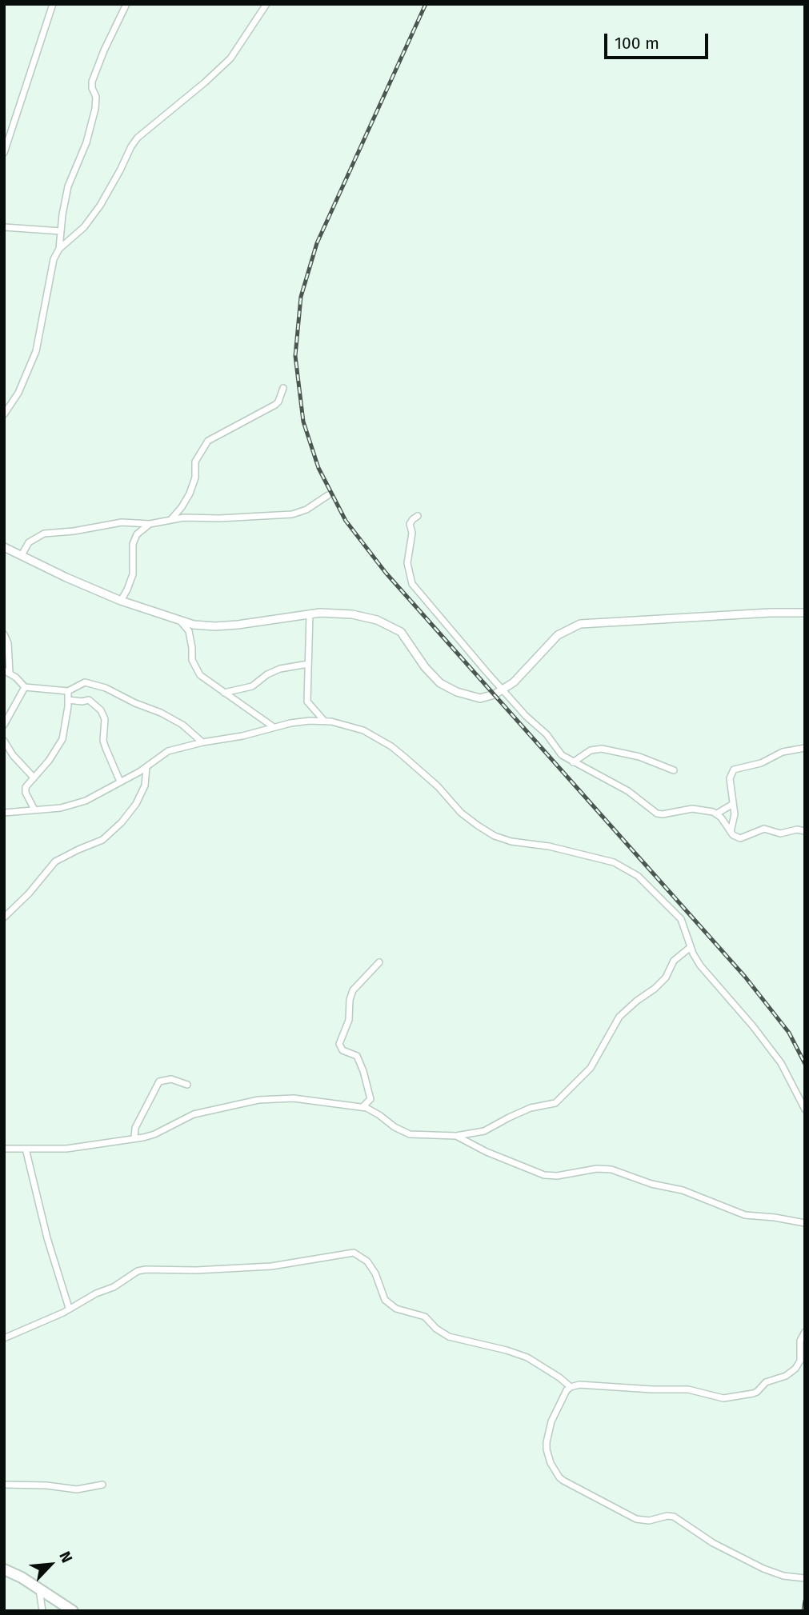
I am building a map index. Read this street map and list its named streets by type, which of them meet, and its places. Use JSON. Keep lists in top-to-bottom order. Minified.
{"scale_bar":"100 m","north":"top right"}
